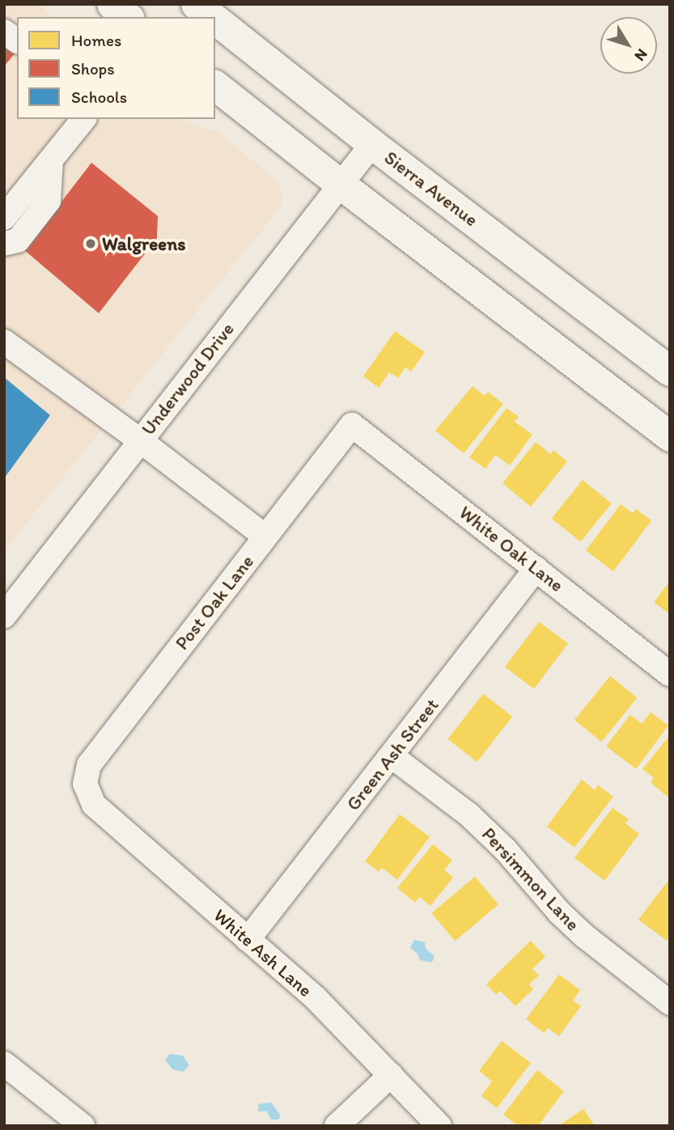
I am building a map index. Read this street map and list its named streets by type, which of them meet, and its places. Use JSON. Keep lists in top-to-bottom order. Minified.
{"streets":{"main road":["Sierra Avenue"],"street":["Underwood Drive","White Oak Lane","Post Oak Lane","Green Ash Street","Persimmon Lane","White Ash Lane"]},"crossings":[["Sierra Avenue","Underwood Drive"],["White Oak Lane","Post Oak Lane"],["White Oak Lane","Green Ash Street"],["Post Oak Lane","White Ash Lane"],["Green Ash Street","Persimmon Lane"],["Green Ash Street","White Ash Lane"]],"places":["Walgreens"],"legend":["Homes","Shops","Schools"],"north":"bottom right"}
